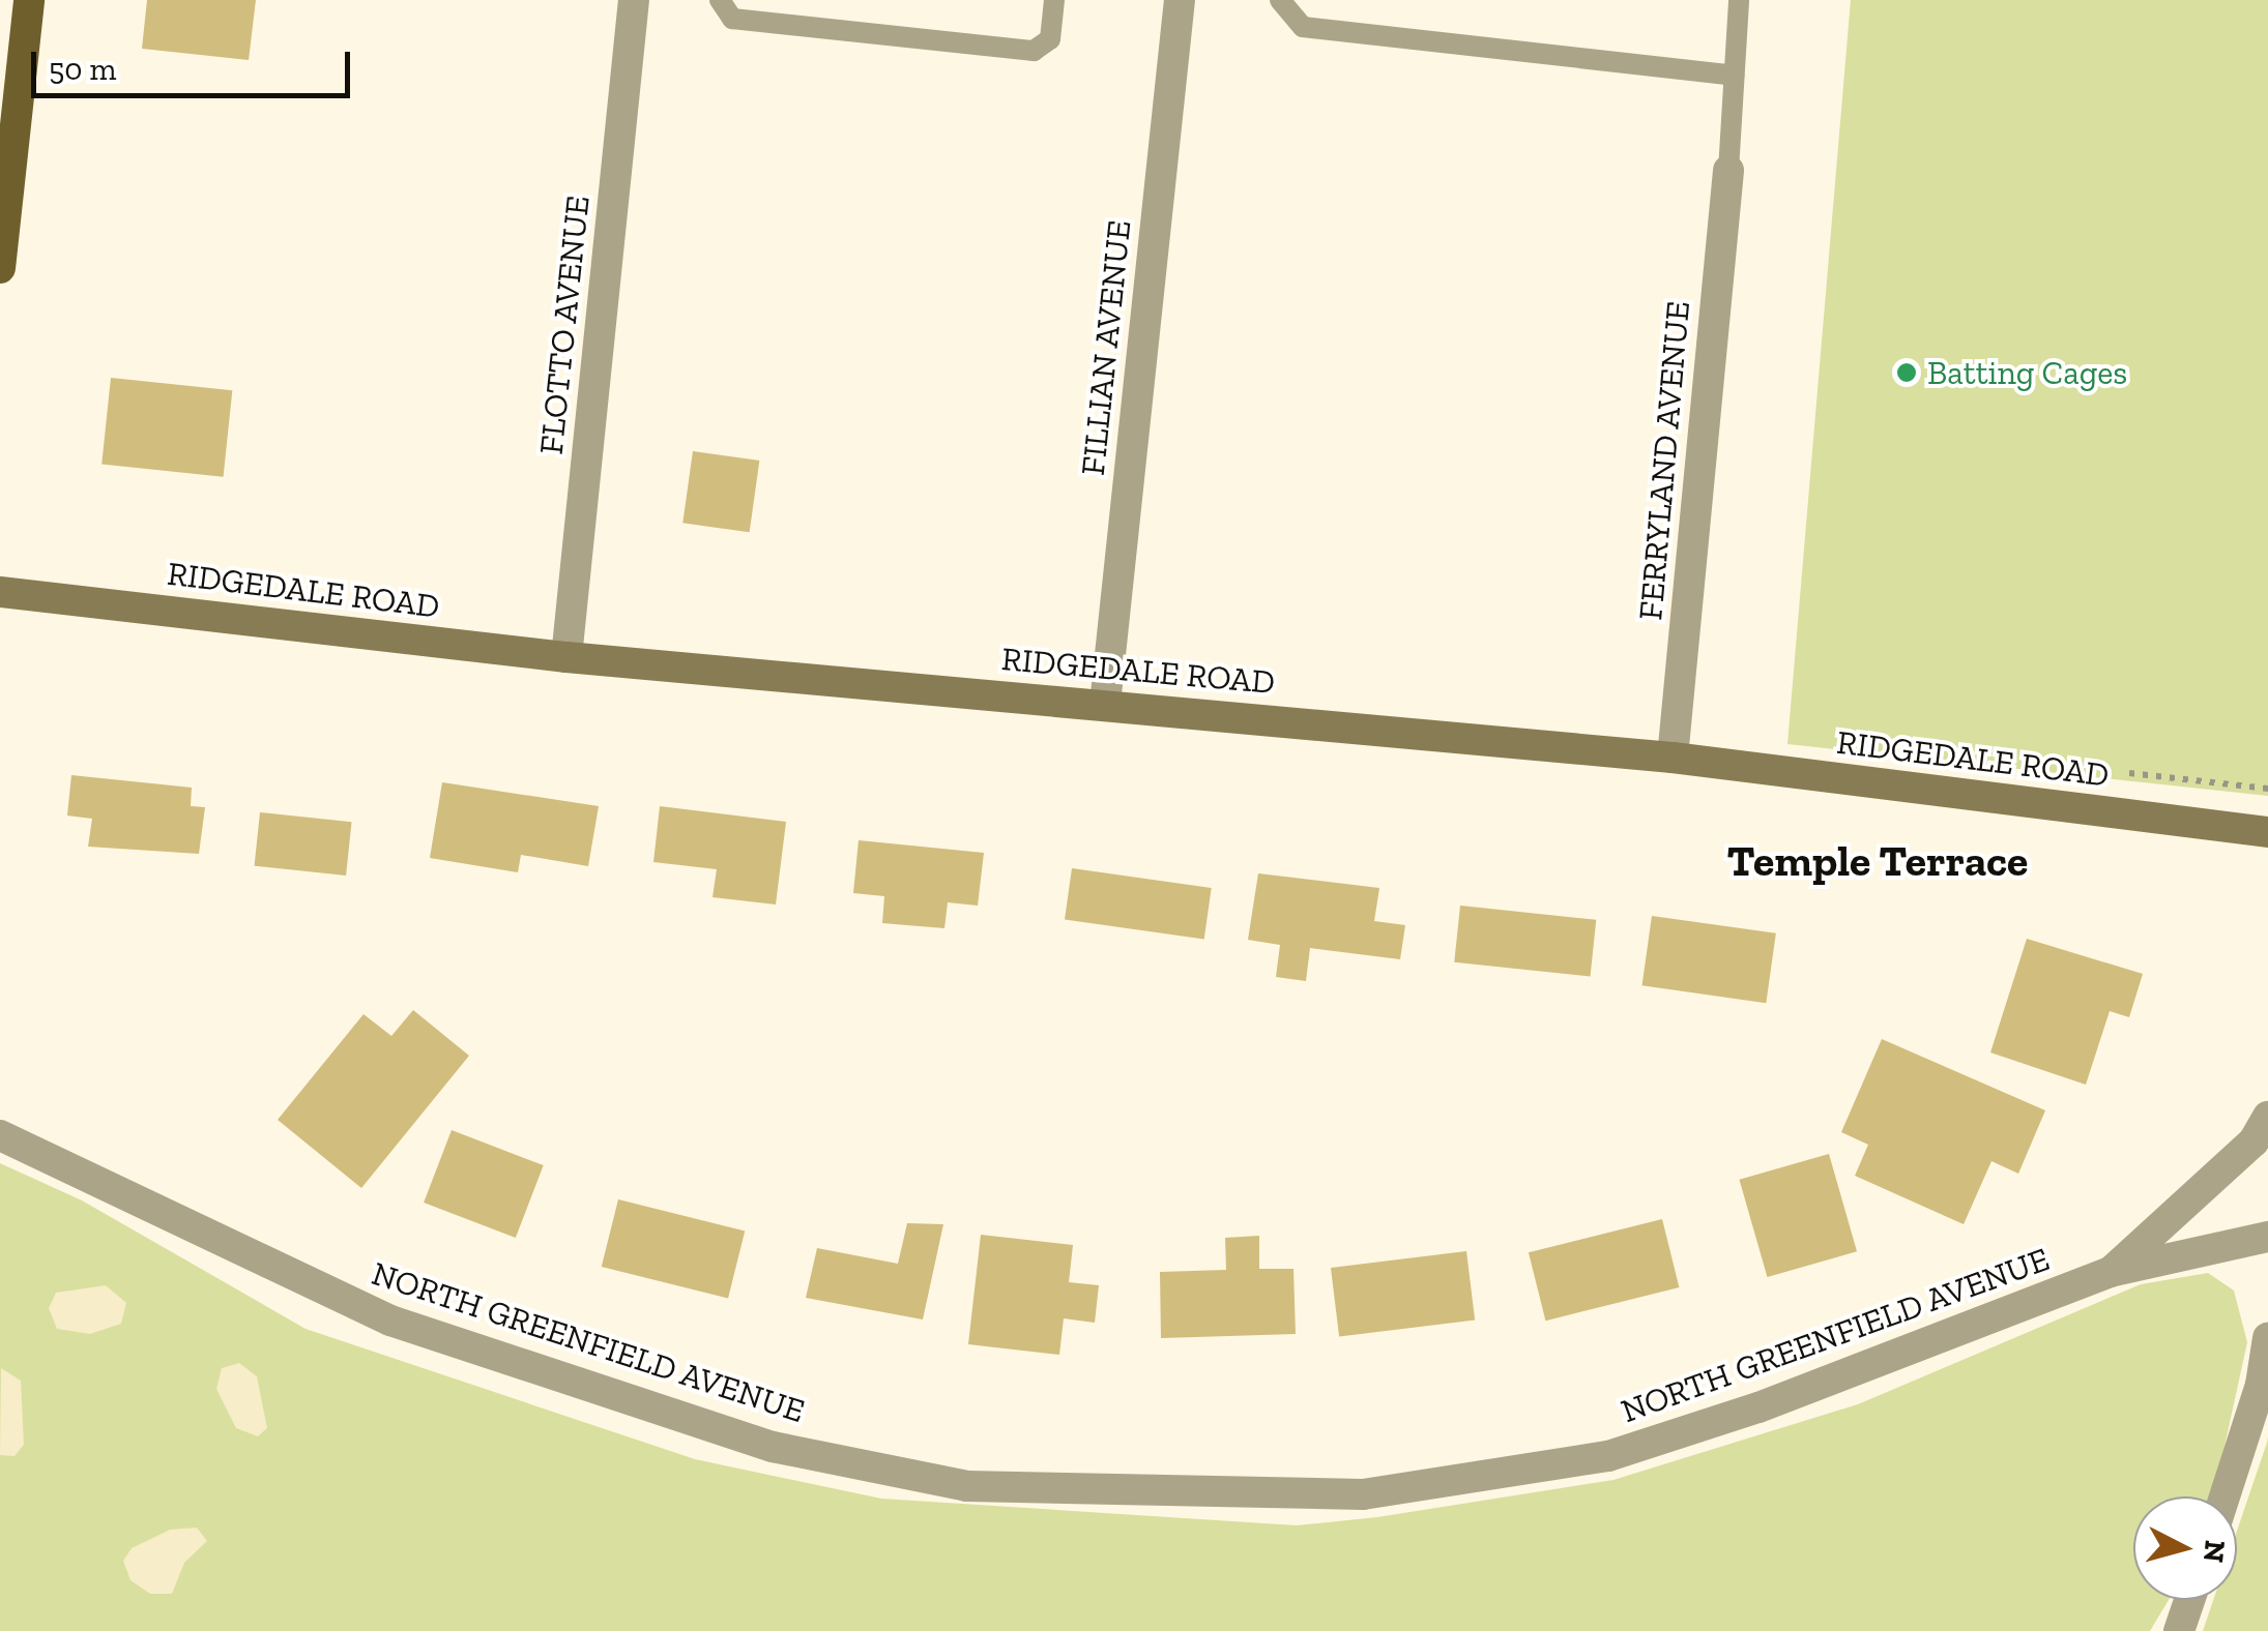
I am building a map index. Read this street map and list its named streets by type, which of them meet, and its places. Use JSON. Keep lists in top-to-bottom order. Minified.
{"streets":{"street":["FLOTTO AVENUE","FILLIAN AVENUE","FERRYLAND AVENUE","RIDGEDALE ROAD","NORTH GREENFIELD AVENUE"]},"crossings":[["FLOTTO AVENUE","RIDGEDALE ROAD"],["FILLIAN AVENUE","RIDGEDALE ROAD"],["FERRYLAND AVENUE","RIDGEDALE ROAD"]],"districts":["Temple Terrace"],"places":["Batting Cages"],"scale_bar":"50 m","north":"right"}
